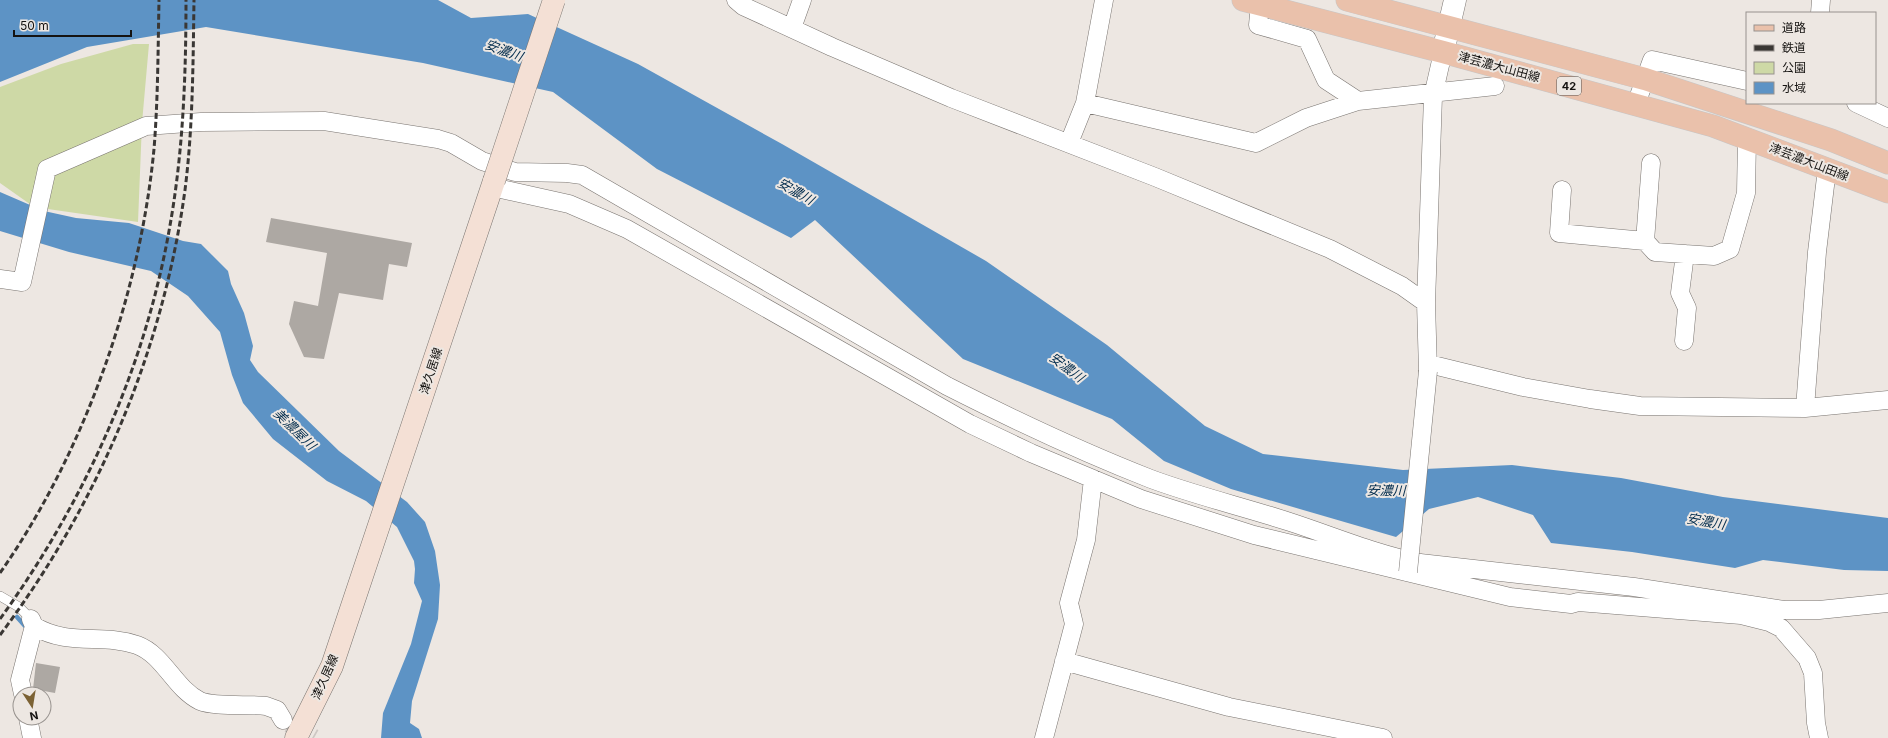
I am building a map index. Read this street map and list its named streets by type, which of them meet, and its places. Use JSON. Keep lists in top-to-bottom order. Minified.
{"streets":{"main road":["津芸濃大山田線","42","津久居線"]},"water":["安濃川","美濃屋川"],"legend":["道路","鉄道","公園","水域"],"scale_bar":"50 m","north":"bottom"}
